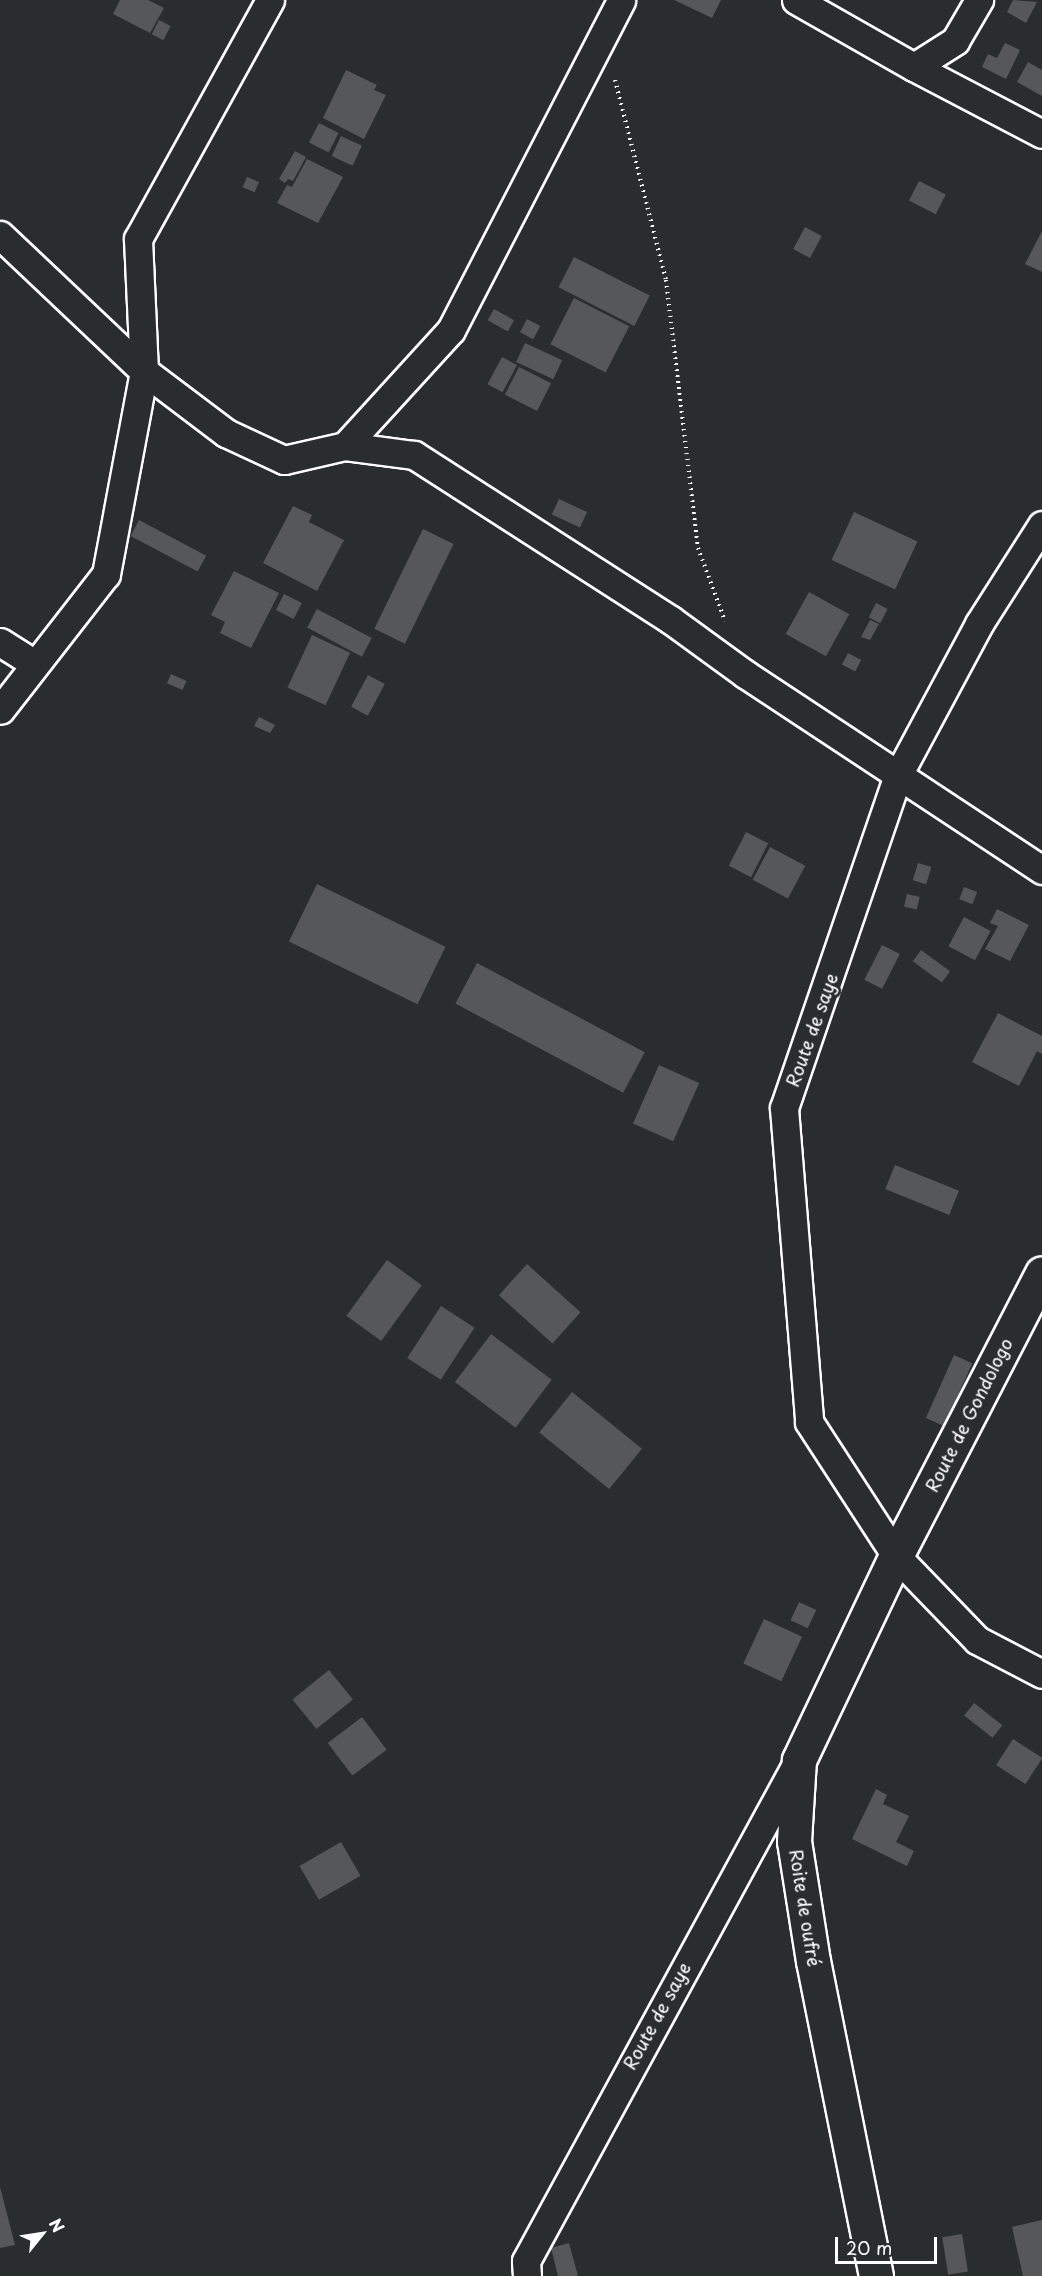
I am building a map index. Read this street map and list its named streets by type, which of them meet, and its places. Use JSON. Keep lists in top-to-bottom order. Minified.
{"streets":{"street":["Route de saye","Route de Gondologo","Roite de oufré"]},"crossings":[["Route de saye","Route de Gondologo"],["Route de saye","Roite de oufré"],["Route de Gondologo","Roite de oufré"]],"scale_bar":"20 m","north":"top right"}
